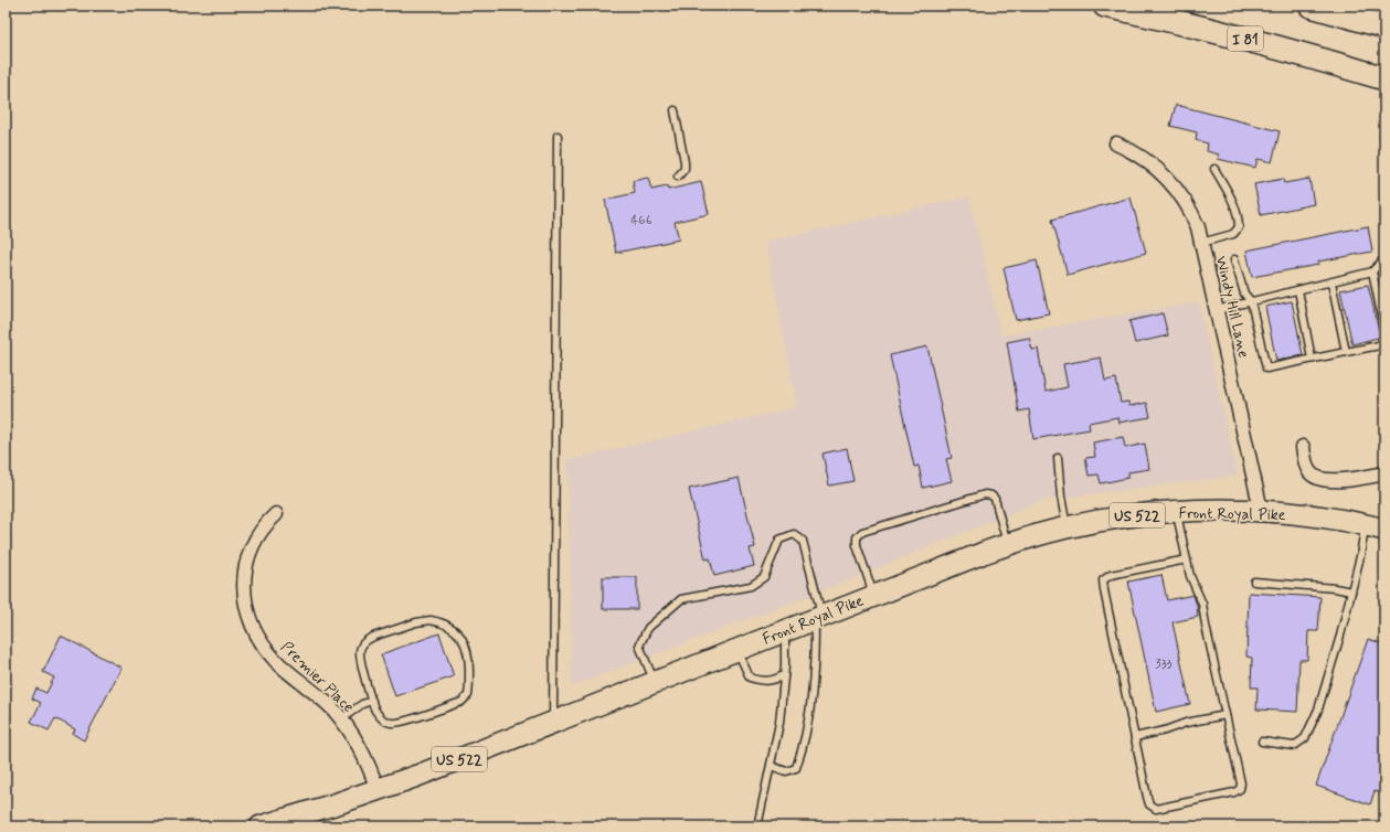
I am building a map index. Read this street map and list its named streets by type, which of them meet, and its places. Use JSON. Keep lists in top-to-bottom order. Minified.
{"streets":{"highway":["I 81","Front Royal Pike","US 522"],"street":["Windy Hill Lane","Premier Place"]},"crossings":[["Windy Hill Lane","Front Royal Pike"],["Front Royal Pike","Premier Place"]],"house_numbers":["466","333"]}
